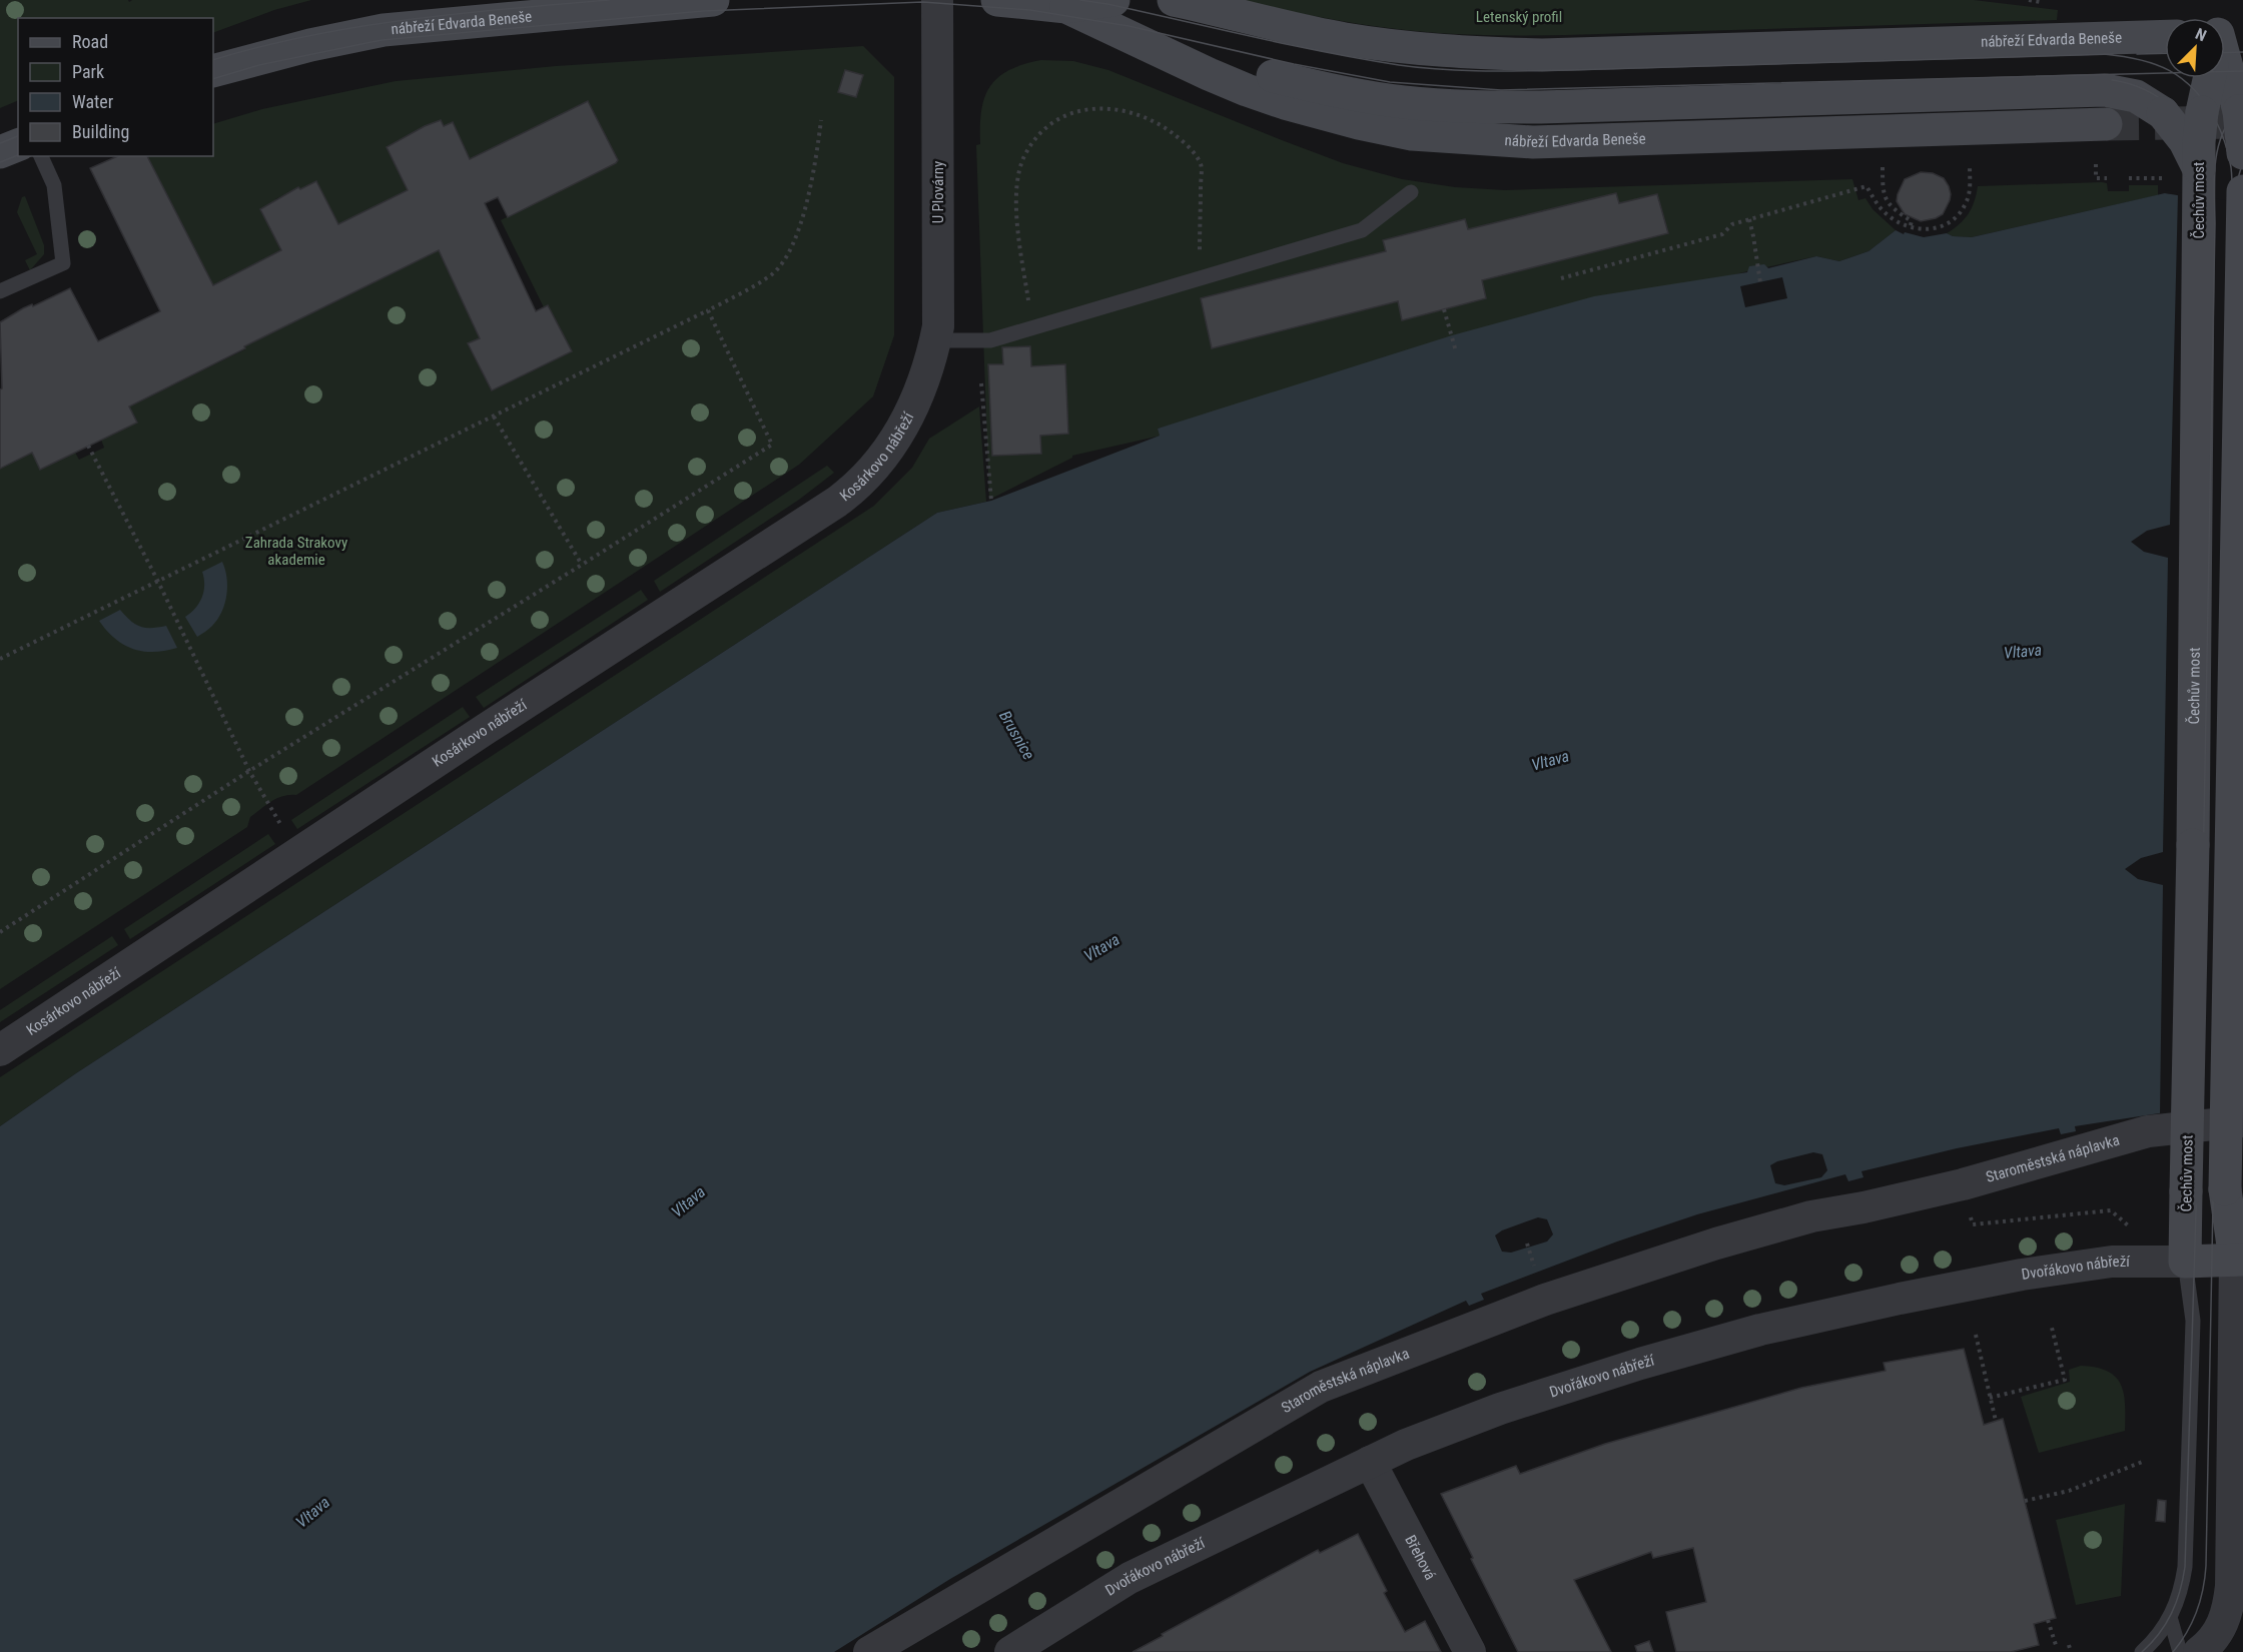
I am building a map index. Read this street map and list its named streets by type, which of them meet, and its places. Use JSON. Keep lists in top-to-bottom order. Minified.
{"streets":{"street":["nábřeží Edvarda Beneše","U Plovárny","Čechův most","Kosárkovo nábřeží","Staroměstská náplavka","Dvořákovo nábřeží","Břehová"]},"crossings":[["U Plovárny","Kosárkovo nábřeží"],["Čechův most","Dvořákovo nábřeží"],["Dvořákovo nábřeží","Břehová"]],"water":["Vltava","Brusnice"],"parks":["Letenský profil","Zahrada Strakovy akademie"],"legend":["Road","Park","Water","Building"],"north":"top right"}
